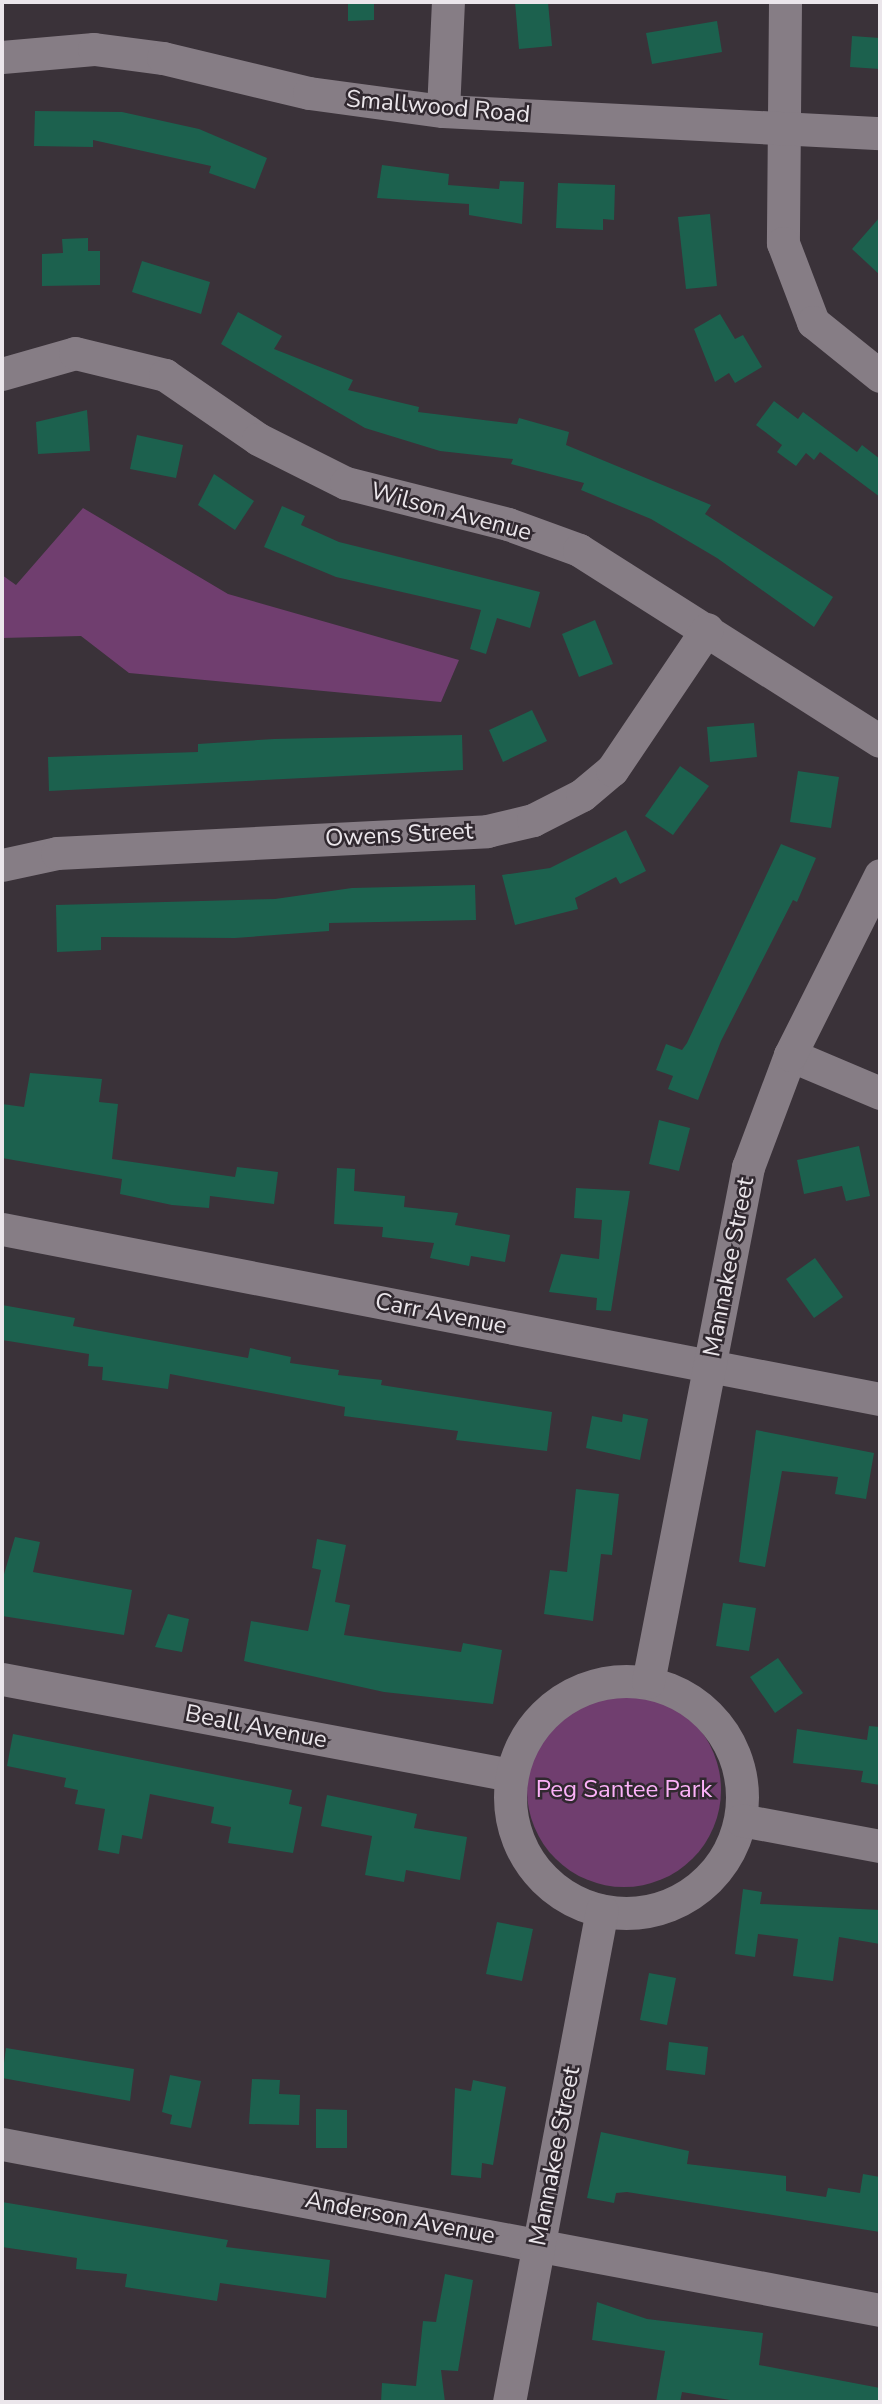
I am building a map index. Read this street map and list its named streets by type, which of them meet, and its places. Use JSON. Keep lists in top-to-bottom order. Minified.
{"streets":{"street":["Smallwood Road","Wilson Avenue","Owens Street","Mannakee Street","Carr Avenue","Beall Avenue","Anderson Avenue"]},"crossings":[["Wilson Avenue","Owens Street"],["Mannakee Street","Carr Avenue"],["Mannakee Street","Beall Avenue"],["Mannakee Street","Anderson Avenue"]],"parks":["Peg Santee Park"]}
